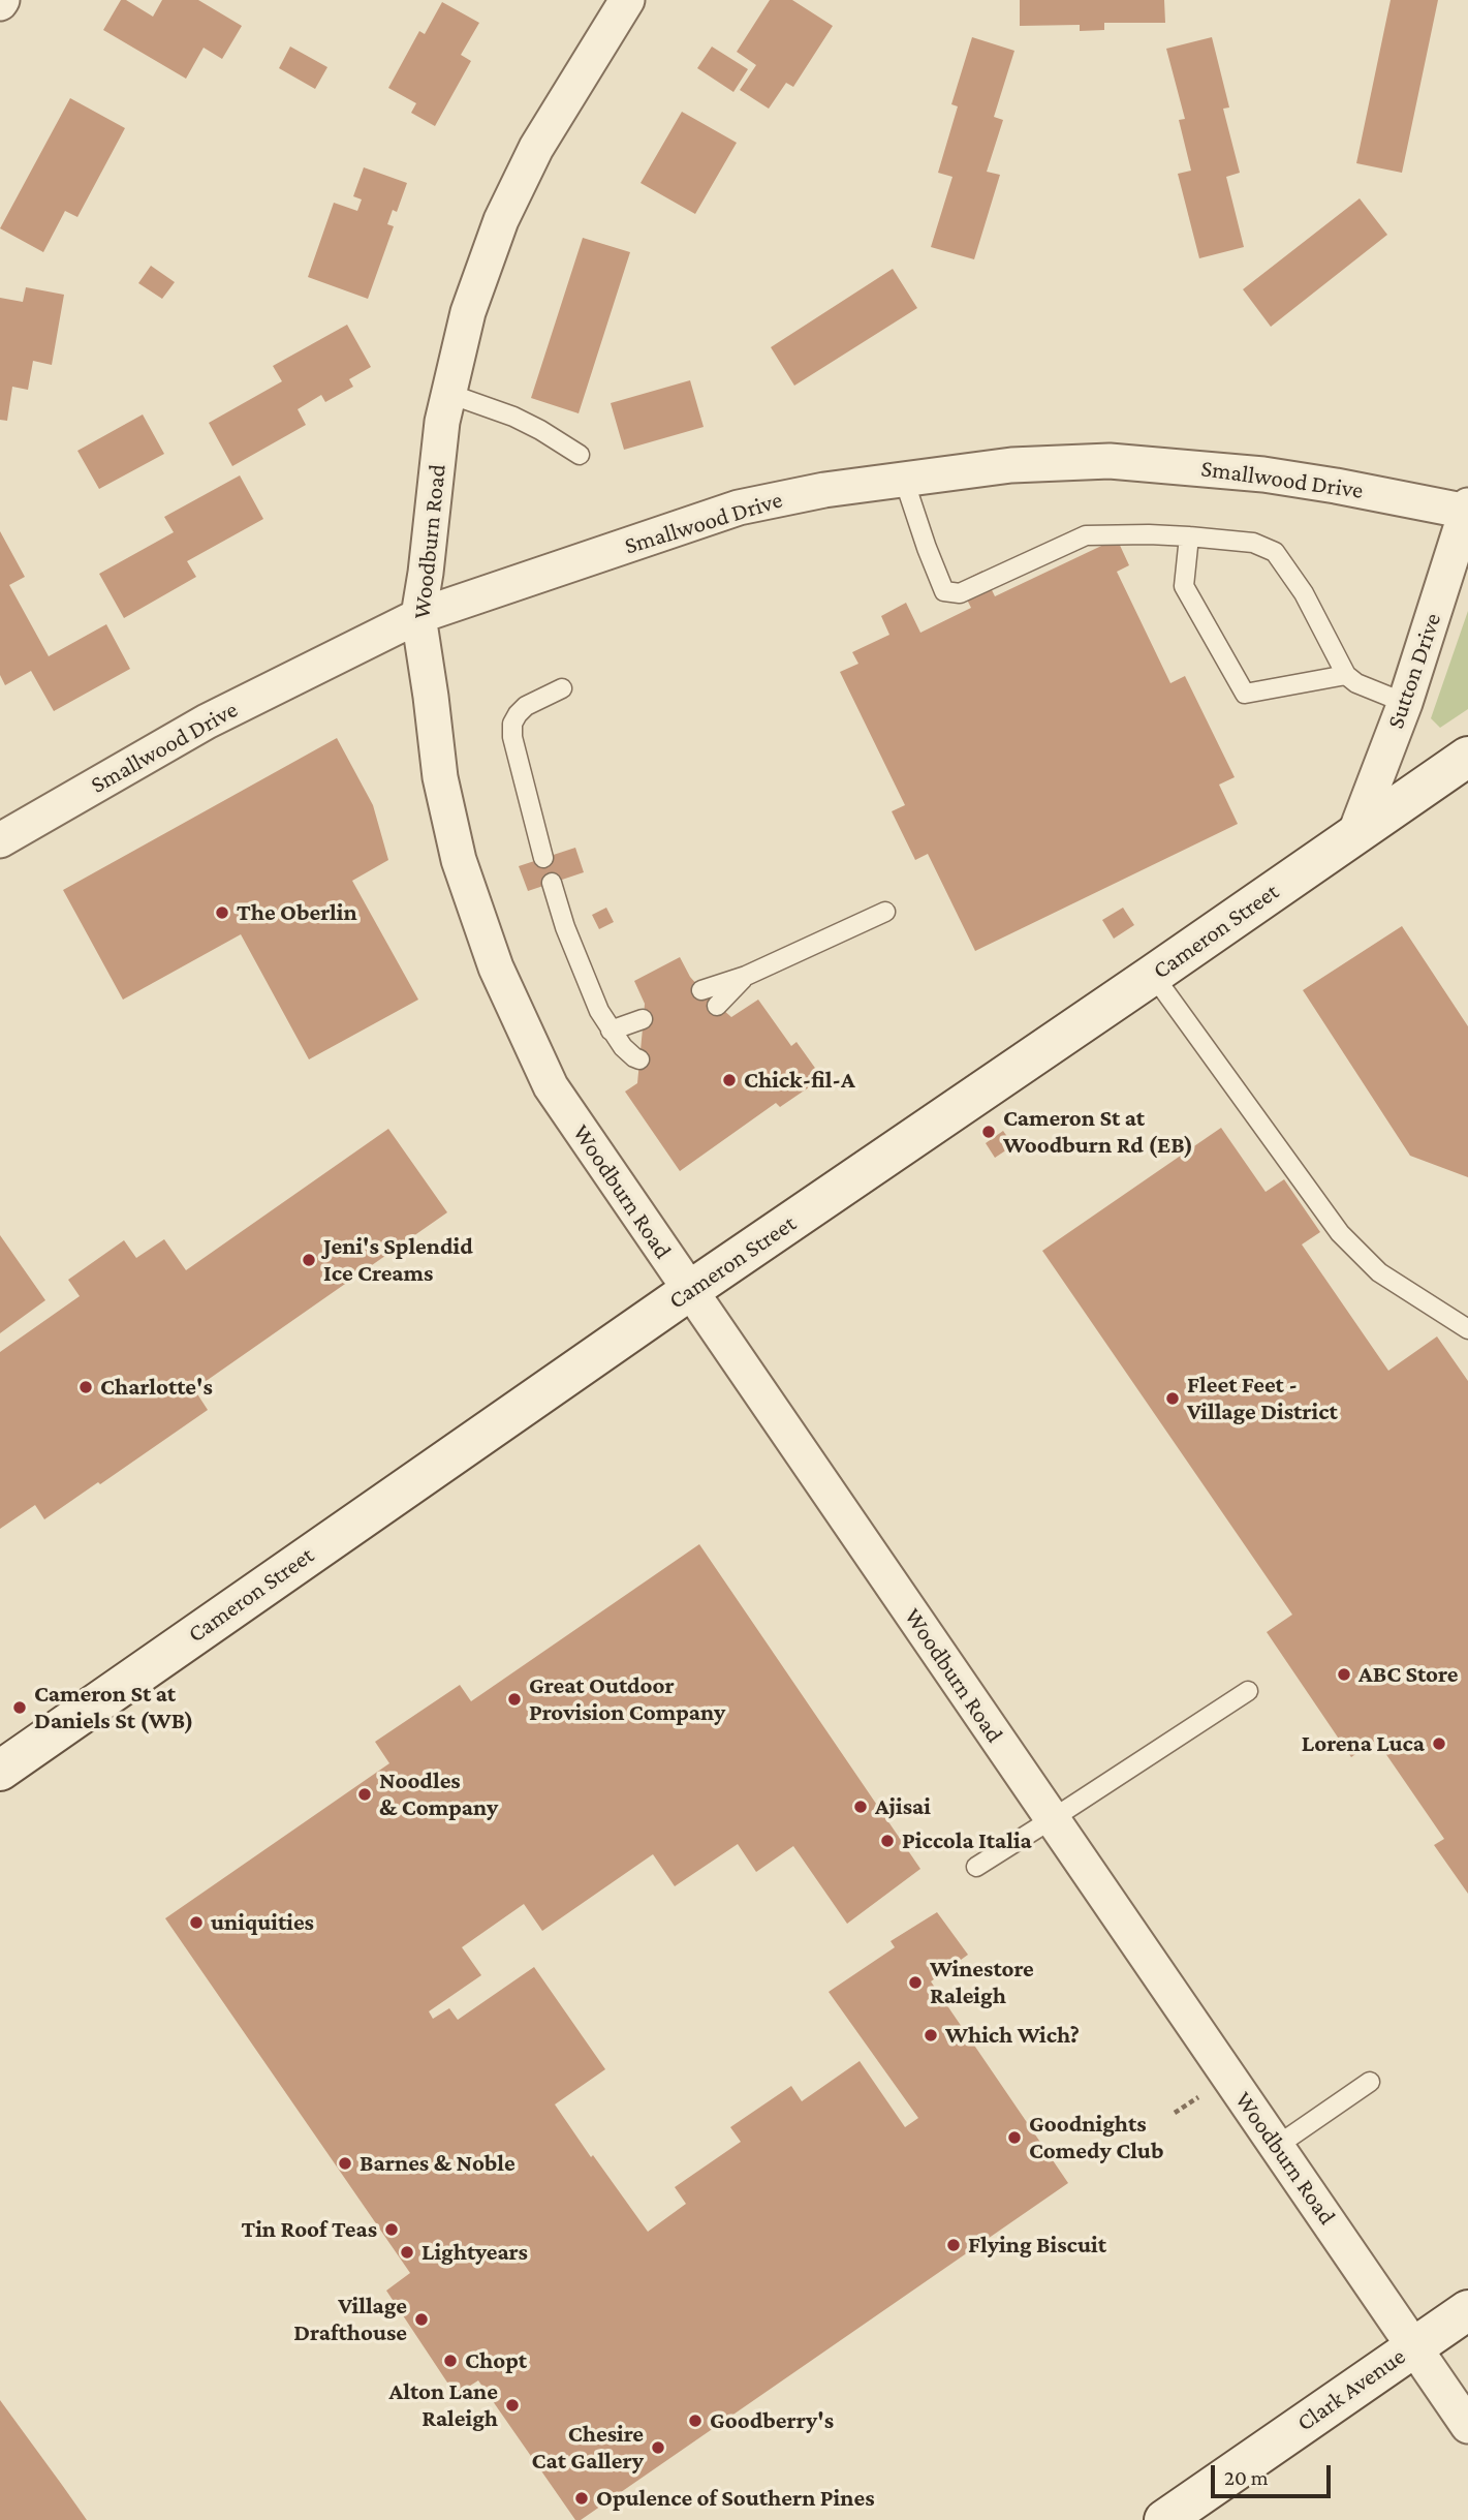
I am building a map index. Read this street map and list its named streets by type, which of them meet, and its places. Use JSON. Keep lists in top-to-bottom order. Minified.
{"streets":{"street":["Smallwood Drive","Woodburn Road","Sutton Drive","Cameron Street","Clark Avenue"]},"crossings":[["Smallwood Drive","Woodburn Road"],["Smallwood Drive","Sutton Drive"],["Woodburn Road","Cameron Street"],["Woodburn Road","Clark Avenue"],["Sutton Drive","Cameron Street"]],"places":["The Oberlin","Chick-fil-A","Cameron St at Woodburn Rd (EB)","Jeni's Splendid Ice Creams","Charlotte's","Fleet Feet - Village District","ABC Store","Great Outdoor Provision Company","Cameron St at Daniels St (WB)","Lorena Luca","Noodles & Company","Ajisai","Piccola Italia","uniquities","Winestore Raleigh","Which Wich?","Goodnights Comedy Club","Barnes & Noble","Tin Roof Teas","Flying Biscuit","Lightyears","Village Drafthouse","Chopt","Alton Lane Raleigh","Goodberry's","Chesire Cat Gallery","Opulence of Southern Pines"],"scale_bar":"20 m"}
